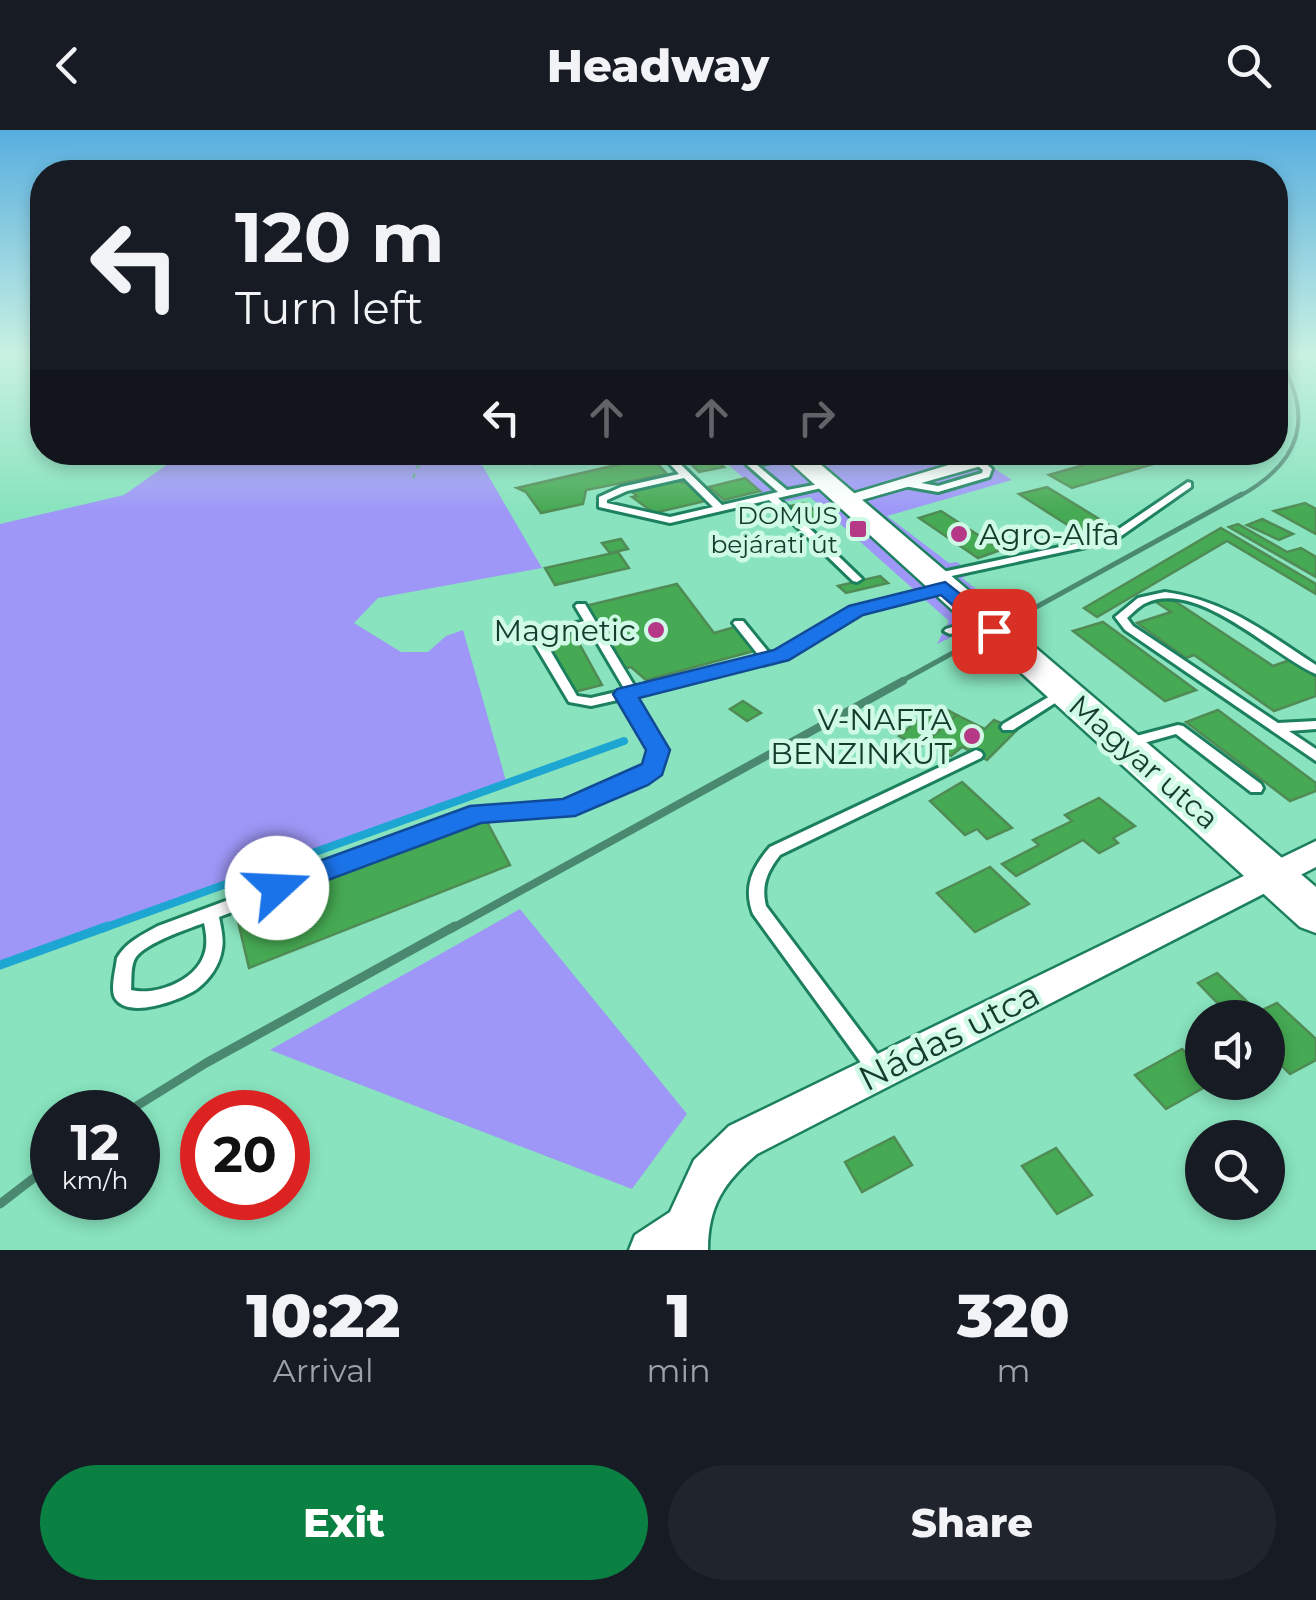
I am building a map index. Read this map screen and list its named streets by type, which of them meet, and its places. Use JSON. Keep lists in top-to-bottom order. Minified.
{"streets":{"main road":["Magyar utca"],"street":["Nádas utca"]},"crossings":[["Magyar utca","Nádas utca"]],"places":{"transit":["DOMUS bejárati út"],"other":["Agro-Alfa","Magnetic","V-NAFTA BENZINKÚT"]},"page":{"header":"Headway","turn":["120 m","Turn left"],"speed":"12 km/h","limit":"20","eta":["10:22","Arrival","1","min","320","m"],"buttons":["Exit","Share"]}}
